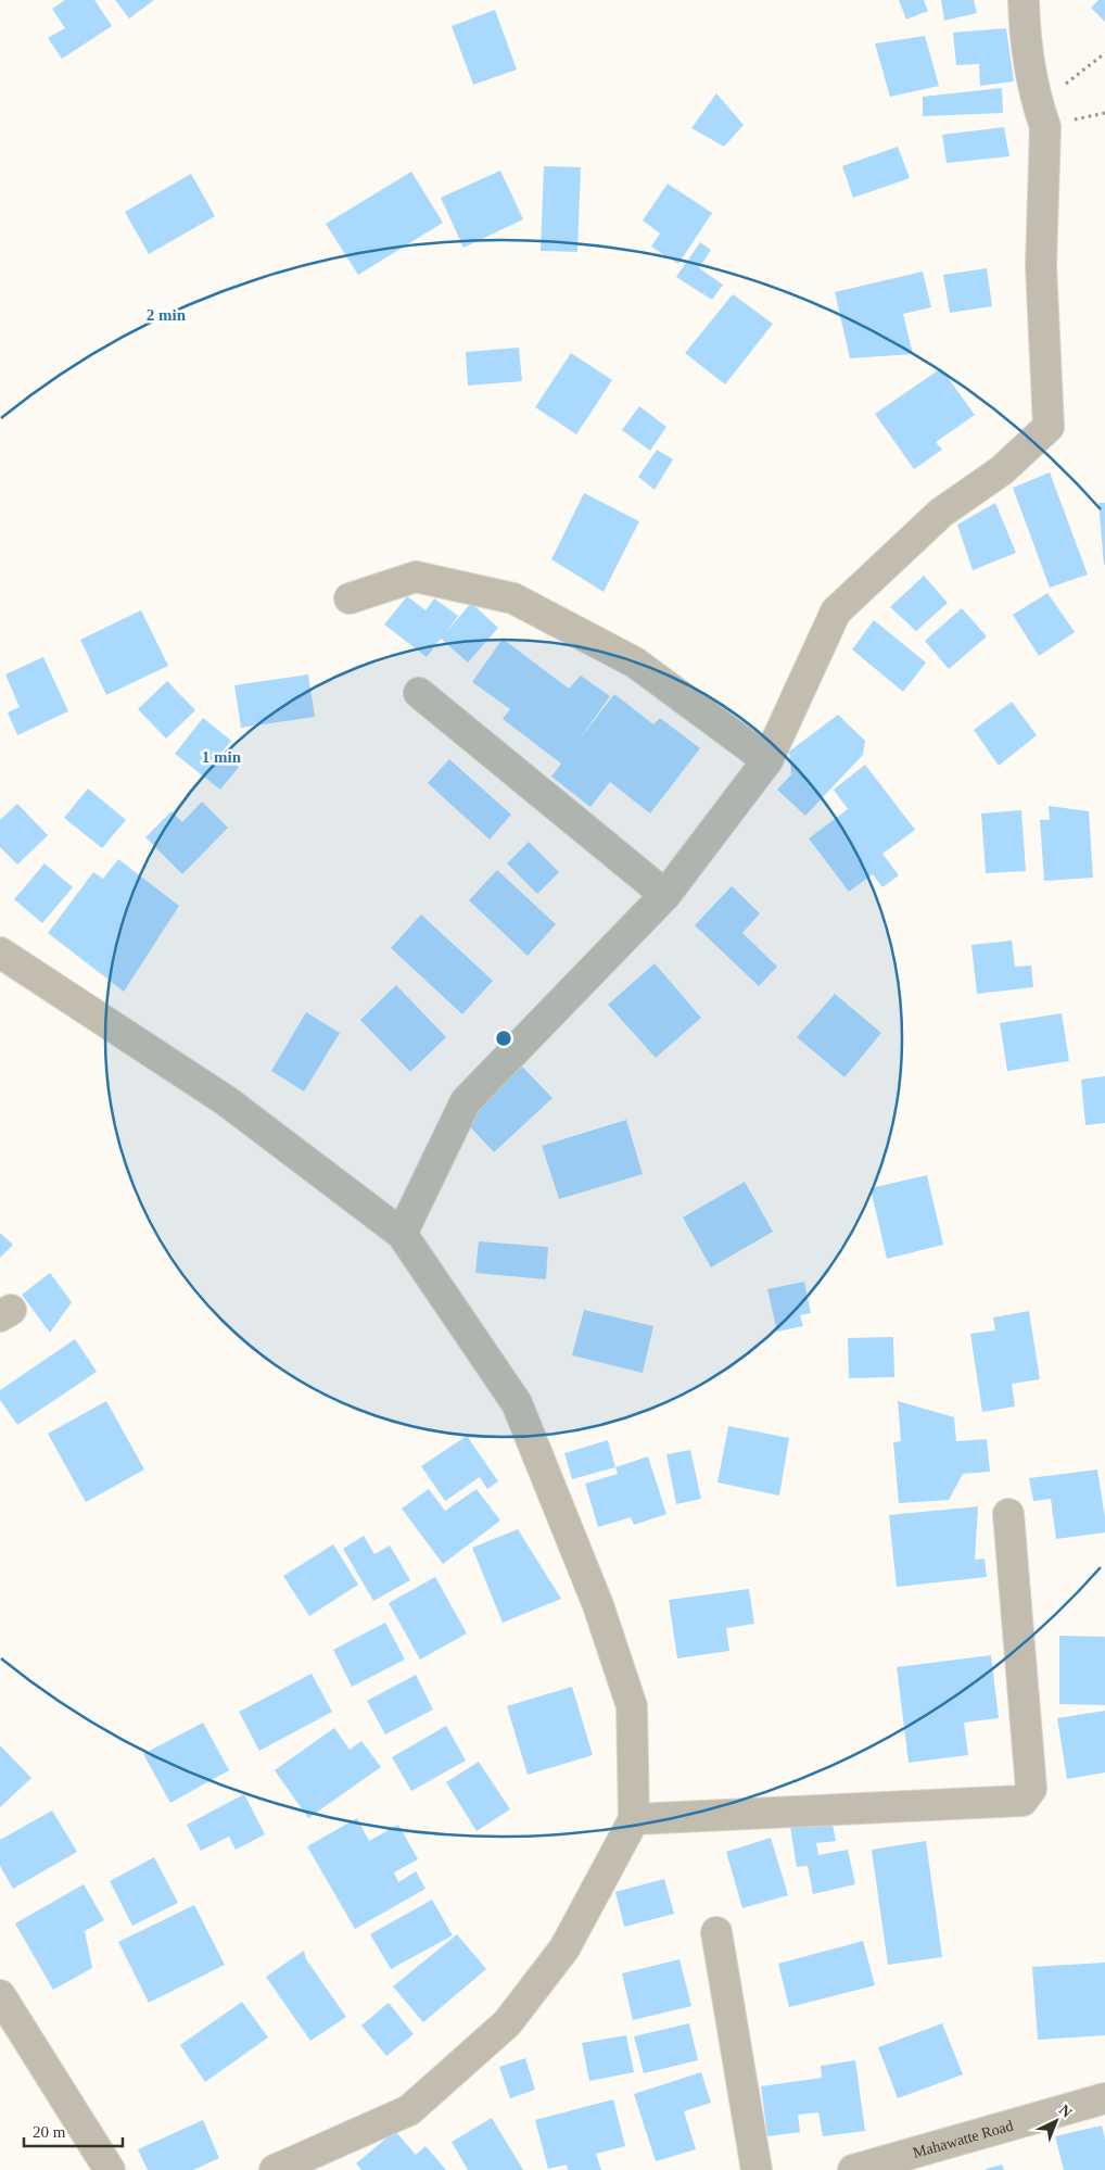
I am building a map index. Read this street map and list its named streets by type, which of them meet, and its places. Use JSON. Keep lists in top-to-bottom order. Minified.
{"streets":{"street":["Mahawatte Road"]},"scale_bar":"20 m","north":"top right","rings":["2 min","1 min"]}
